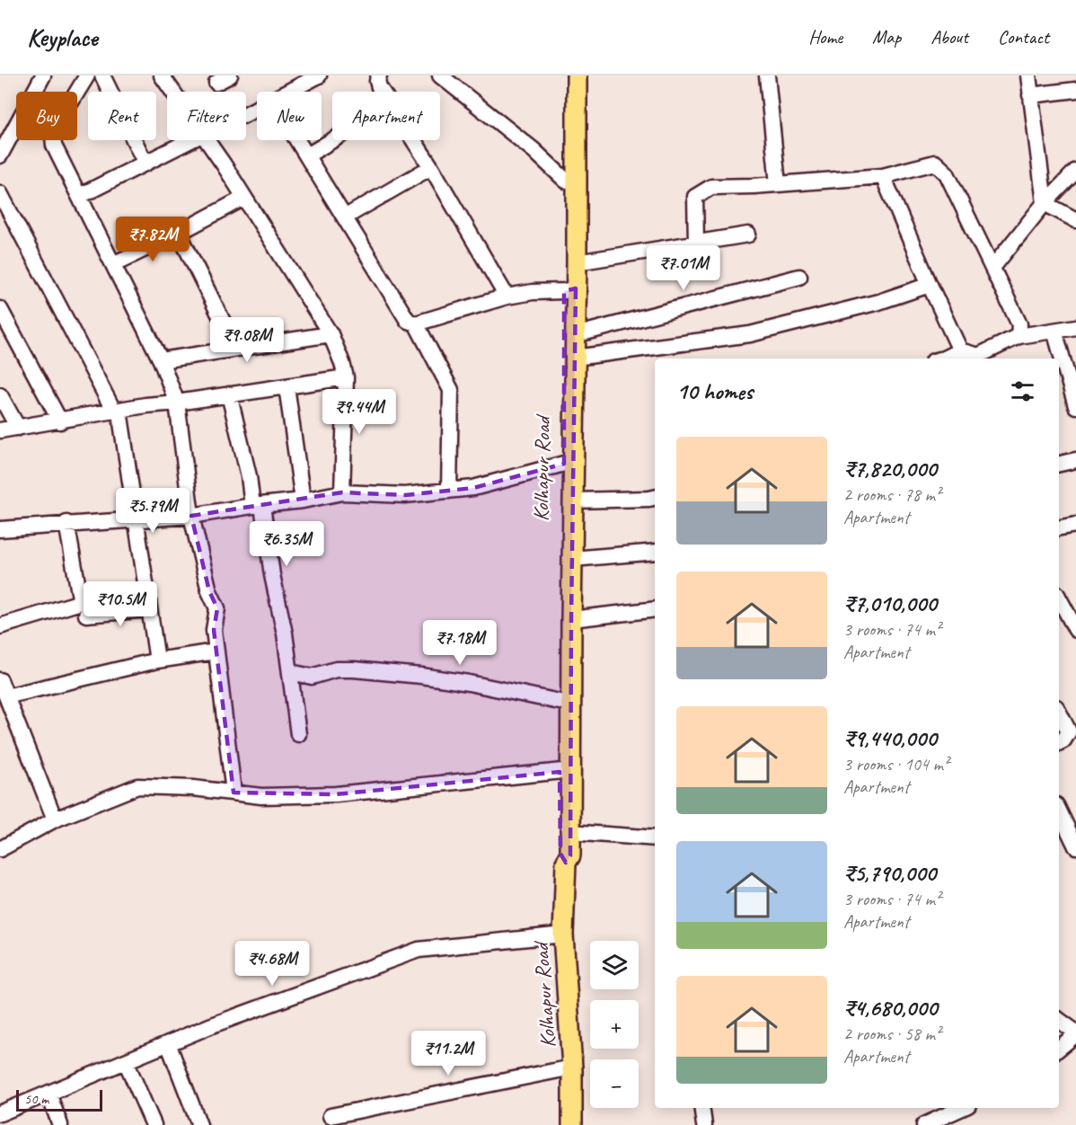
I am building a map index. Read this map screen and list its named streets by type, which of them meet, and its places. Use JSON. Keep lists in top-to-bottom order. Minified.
{"streets":{"main road":["Kolhapur Road"]},"scale_bar":"50 m","page":{"header":"Keyplace","nav":["Home","Map","About","Contact"],"chip":["Buy","Rent","Filters","New","Apartment"],"price":["₹7.82M","₹7.01M","₹9.08M","₹9.44M","₹5.79M","₹6.35M","₹10.5M","₹7.18M","₹4.68M","₹11.2M"],"heading":"10 homes","list":[{"name":"₹7,820,000","note":"2 rooms · 78 m² · Apartment"},{"name":"₹7,010,000","note":"3 rooms · 74 m² · Apartment"},{"name":"₹9,440,000","note":"3 rooms · 104 m² · Apartment"},{"name":"₹5,790,000","note":"3 rooms · 74 m² · Apartment"},{"name":"₹4,680,000","note":"2 rooms · 58 m² · Apartment"}],"map_buttons":["+","−"],"scale":"50 m"}}
